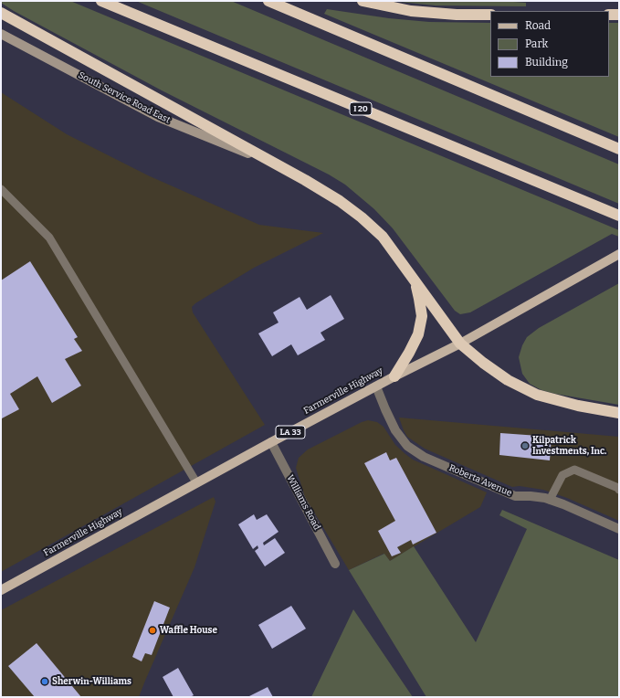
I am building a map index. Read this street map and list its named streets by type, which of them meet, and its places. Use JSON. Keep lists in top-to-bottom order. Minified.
{"streets":{"highway":["I 20"],"main road":["South Service Road East","Farmerville Highway","LA 33"],"street":["Roberta Avenue","Williams Road"]},"crossings":[["Farmerville Highway","Roberta Avenue"],["Farmerville Highway","Williams Road"]],"places":["Kilpatrick Investments, Inc.","Waffle House","Sherwin-Williams"],"legend":["Road","Park","Building"]}
